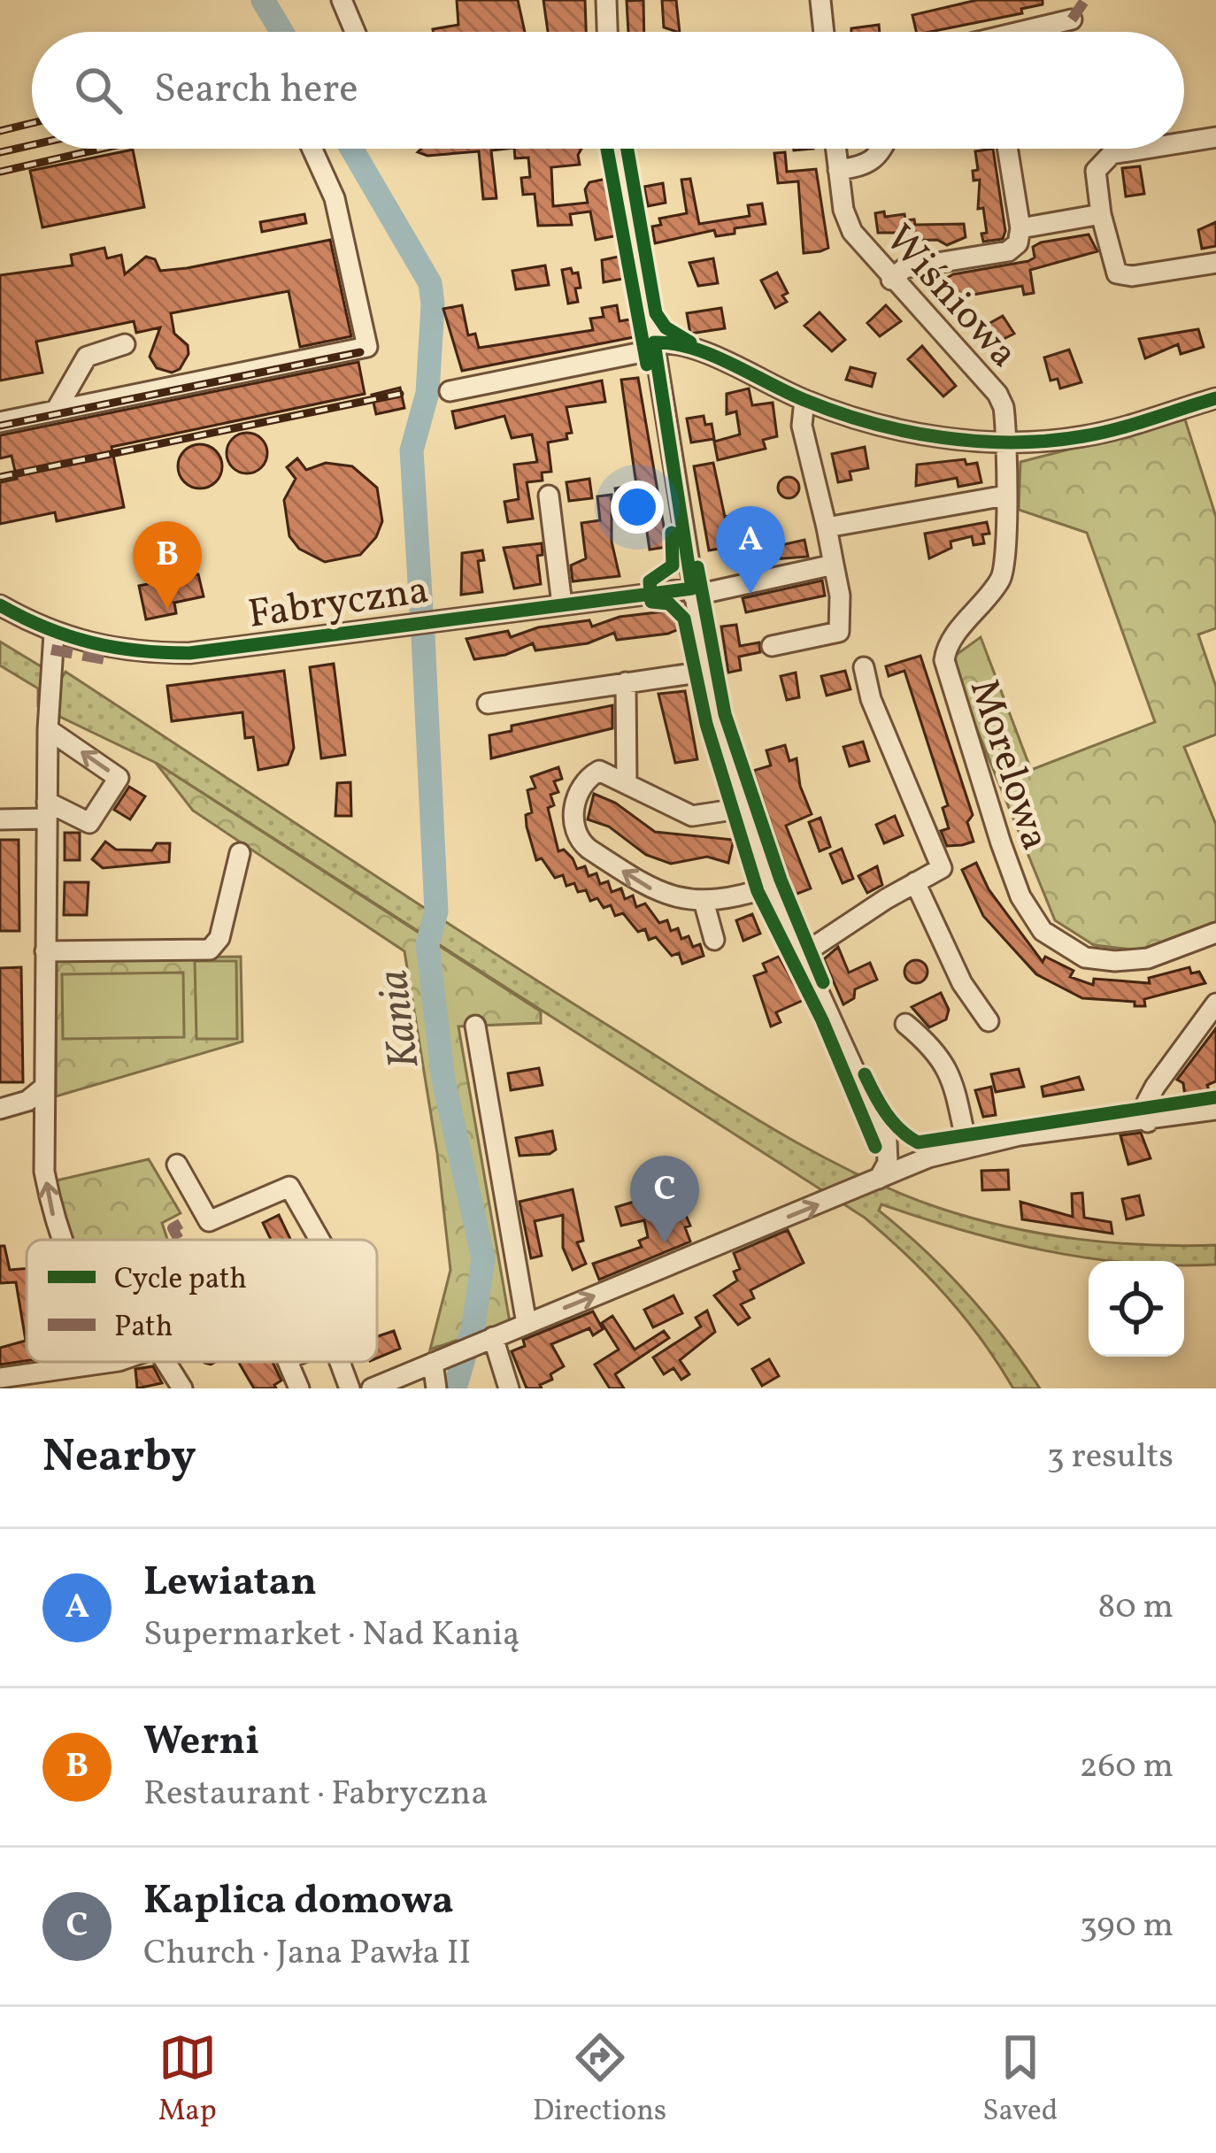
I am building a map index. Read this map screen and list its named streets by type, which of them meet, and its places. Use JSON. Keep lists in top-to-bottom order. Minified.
{"streets":{"street":["Wiśniowa","Fabryczna","Morelowa"]},"crossings":[["Wiśniowa","Morelowa"]],"water":["Kania"],"legend":["Cycle path","Path"],"page":{"search":"Search here","pins":["A","B","C"],"heading":["Nearby","3 results"],"list":[{"mark":"A","name":"Lewiatan","note":"Supermarket · Nad Kanią","value":"80 m"},{"mark":"B","name":"Werni","note":"Restaurant · Fabryczna","value":"260 m"},{"mark":"C","name":"Kaplica domowa","note":"Church · Jana Pawła II","value":"390 m"}],"nav":["Map","Directions","Saved"]}}
